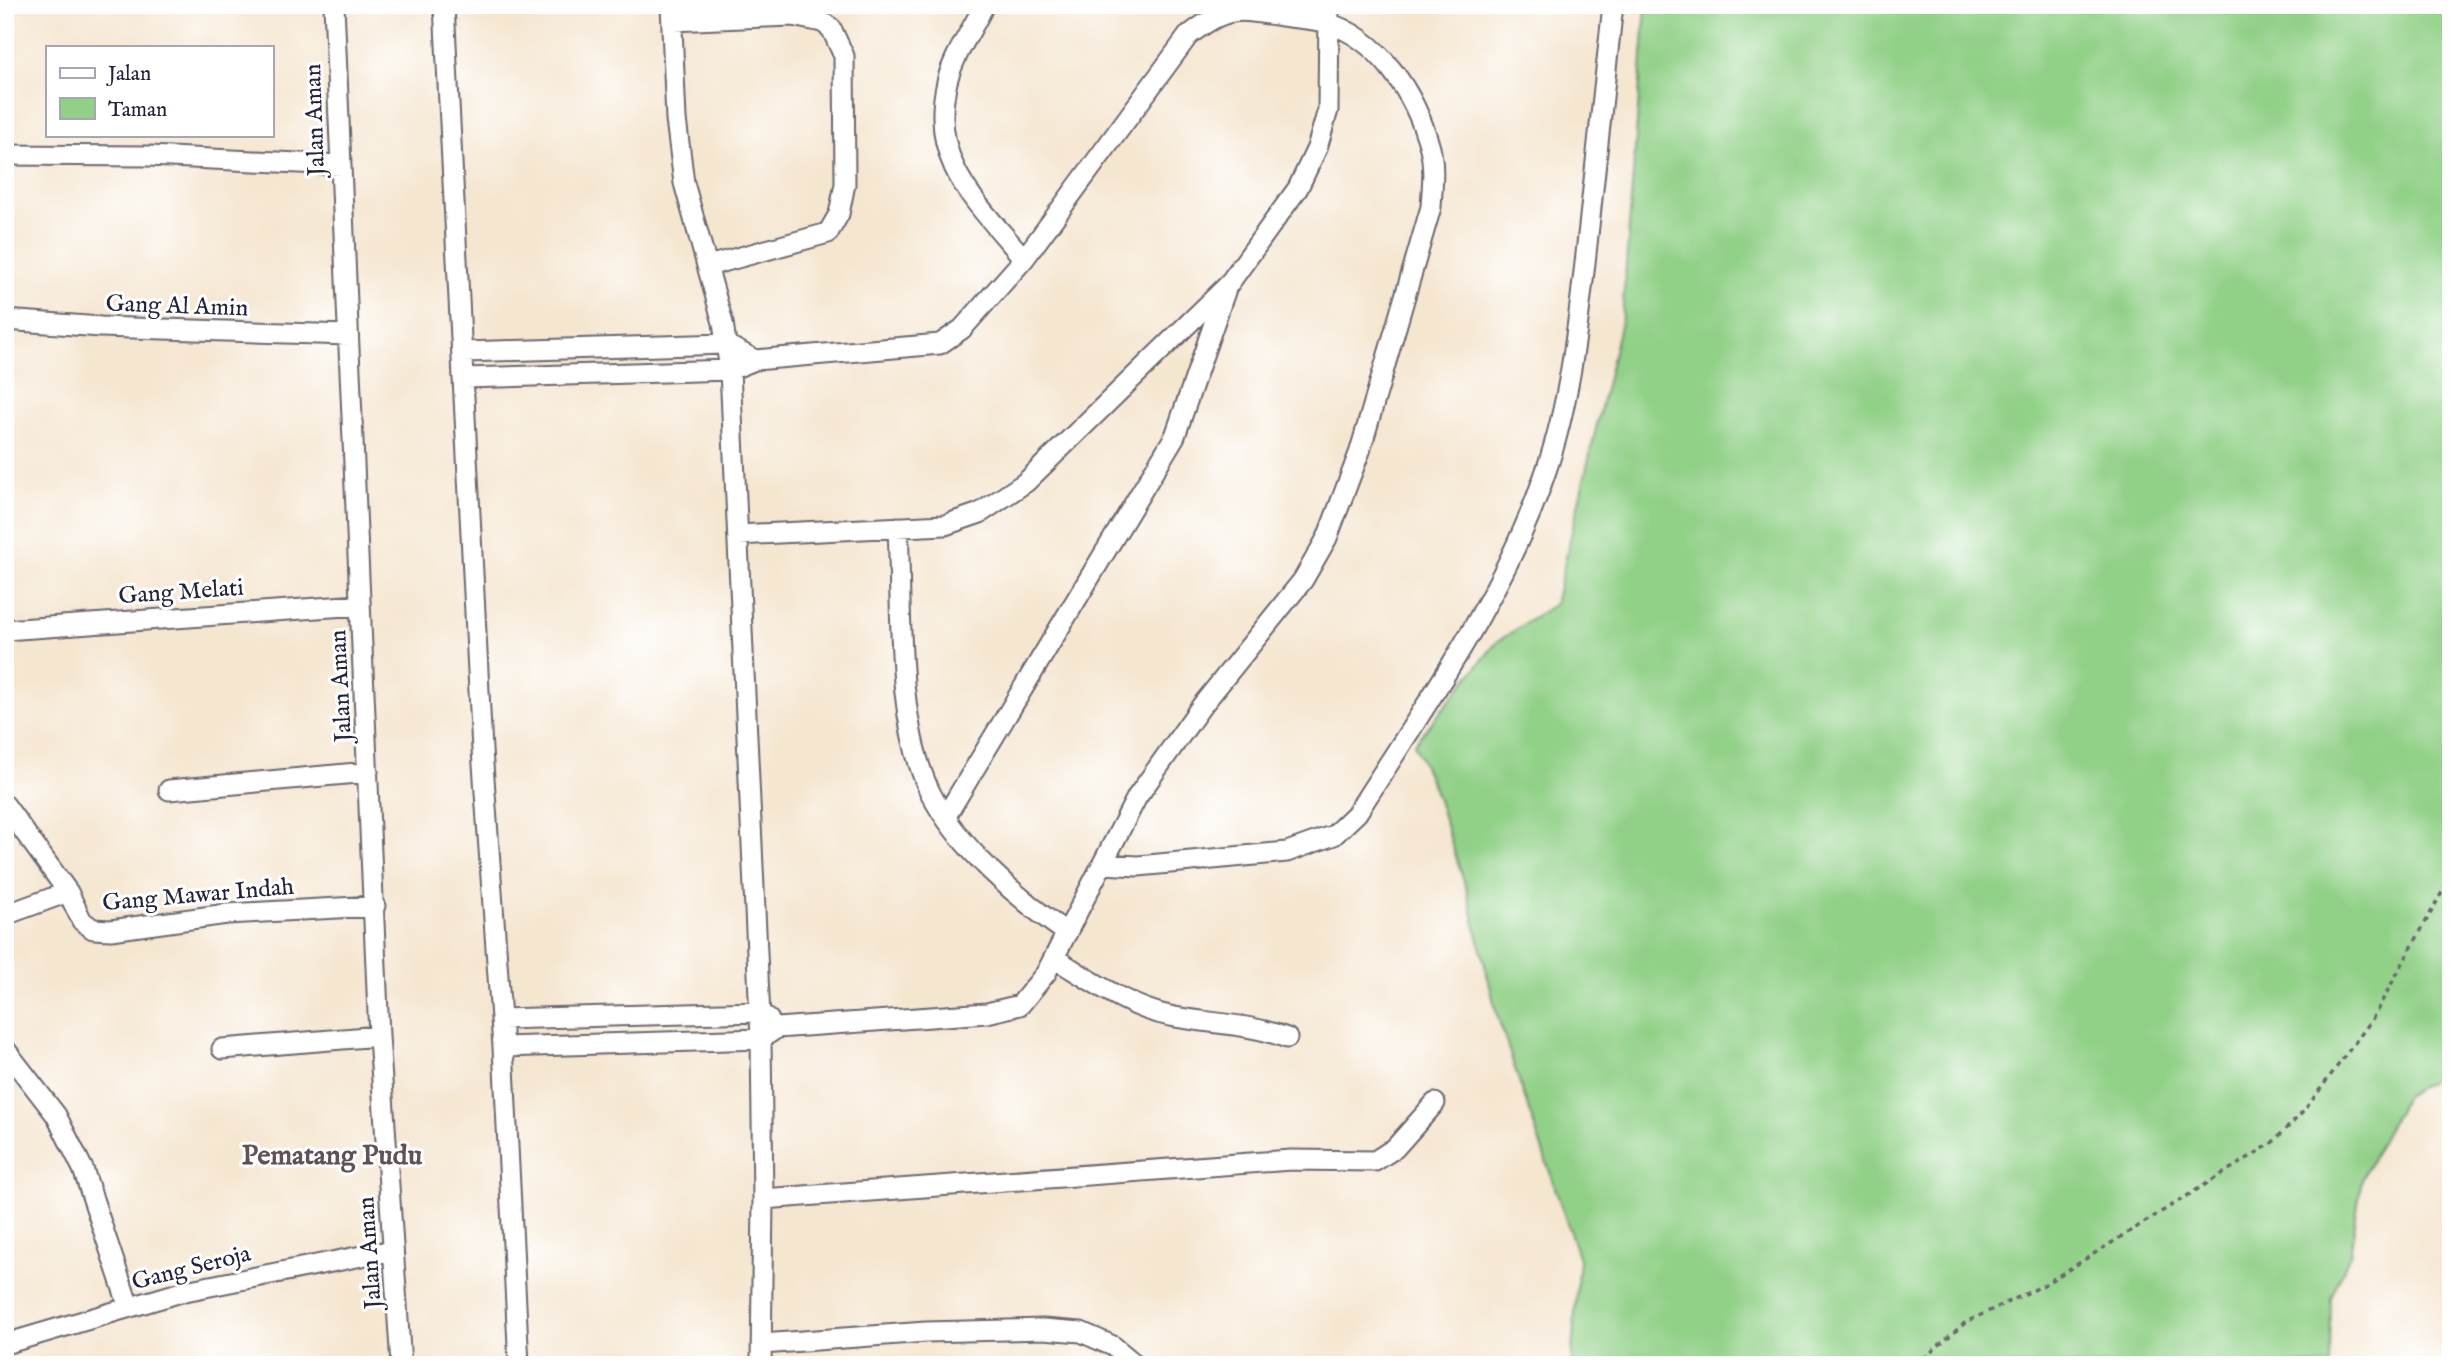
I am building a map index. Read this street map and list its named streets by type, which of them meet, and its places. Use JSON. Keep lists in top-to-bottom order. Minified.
{"streets":{"street":["Jalan Aman","Gang Al Amin","Gang Melati","Gang Mawar Indah","Gang Seroja"]},"crossings":[["Jalan Aman","Gang Al Amin"],["Jalan Aman","Gang Melati"],["Jalan Aman","Gang Mawar Indah"],["Jalan Aman","Gang Seroja"]],"districts":["Pematang Pudu"],"legend":["Jalan","Taman"]}
